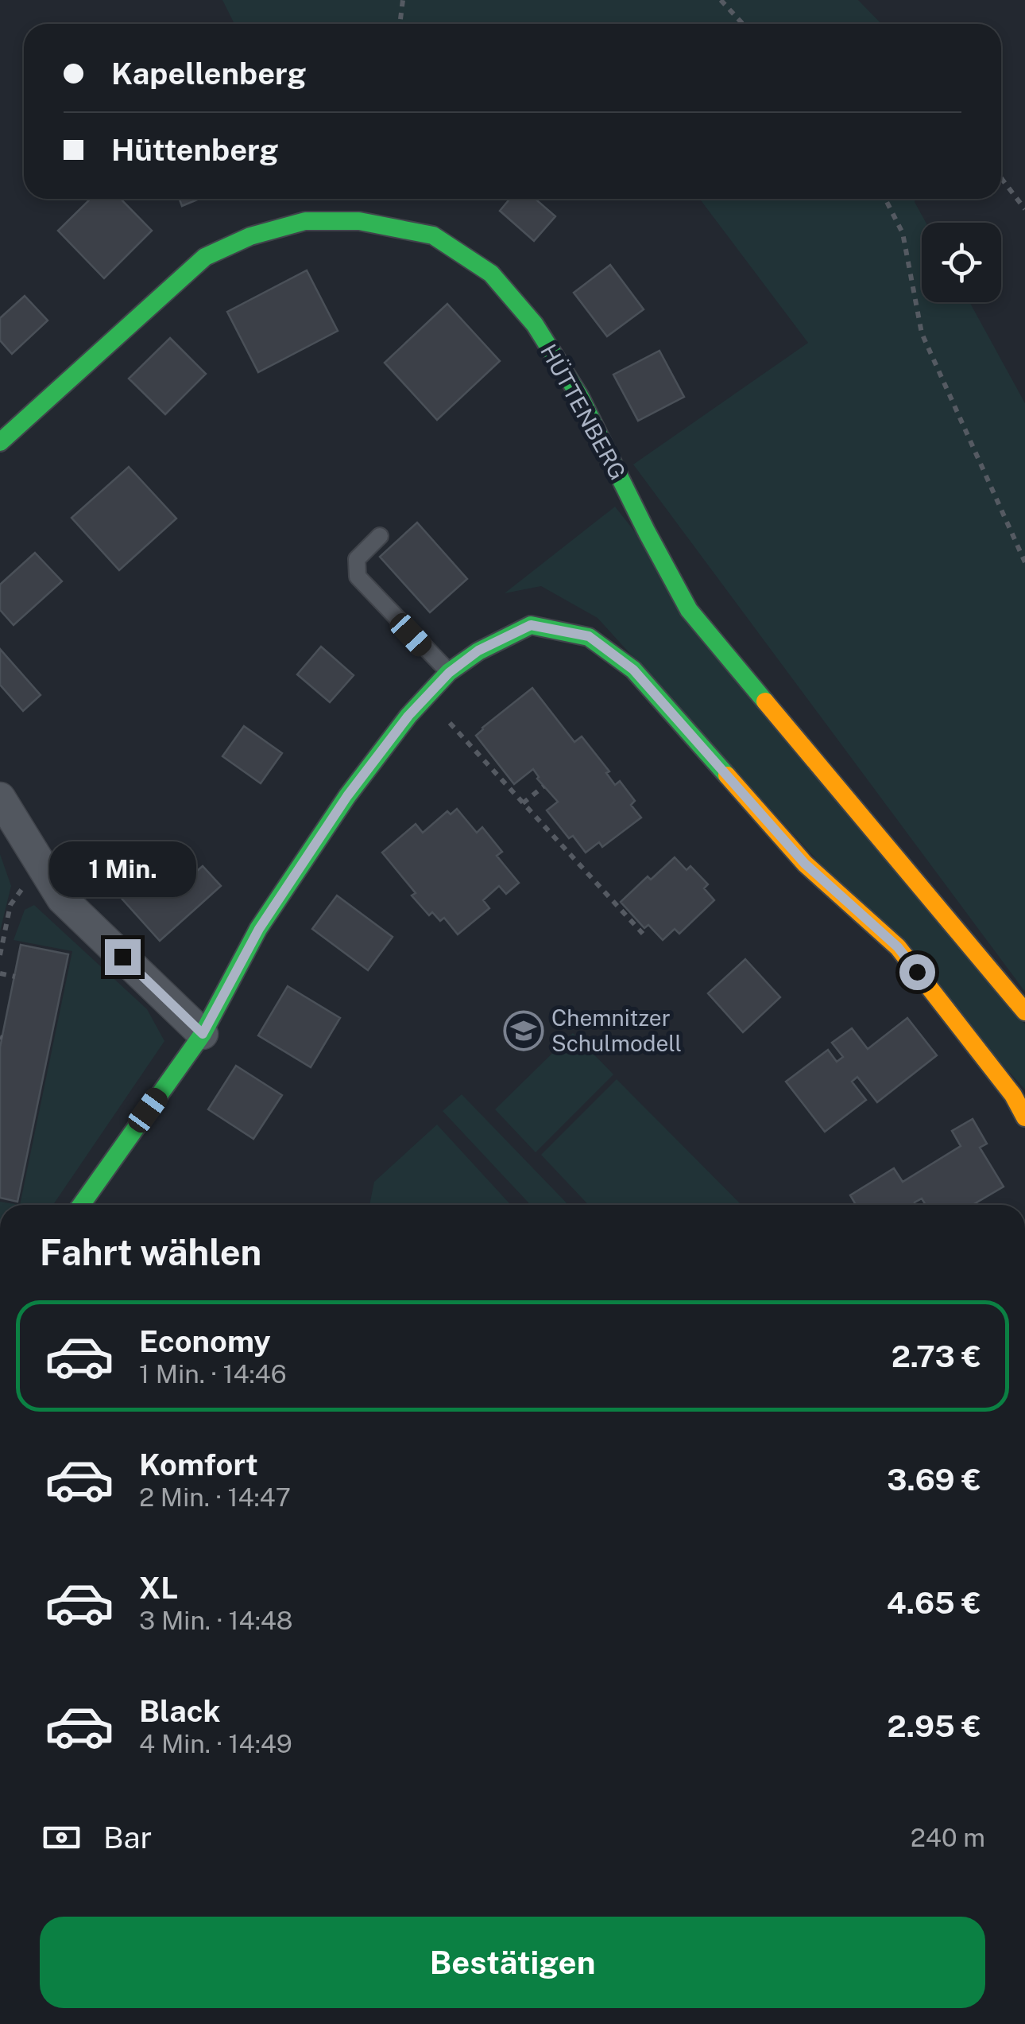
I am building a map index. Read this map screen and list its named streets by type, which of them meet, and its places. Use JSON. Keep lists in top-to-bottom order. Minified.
{"streets":{"street":["HÜTTENBERG"]},"places":{"school or university":["Chemnitzer Schulmodell"]},"page":{"banner":["Kapellenberg","Hüttenberg"],"bubble":"1 Min.","heading":"Fahrt wählen","list":[{"name":"Economy","note":"1 Min. · 14:46","value":"2.73 €"},{"name":"Komfort","note":"2 Min. · 14:47","value":"3.69 €"},{"name":"XL","note":"3 Min. · 14:48","value":"4.65 €"},{"name":"Black","note":"4 Min. · 14:49","value":"2.95 €"}],"pay":["Bar","240 m"],"buttons":"Bestätigen"}}
